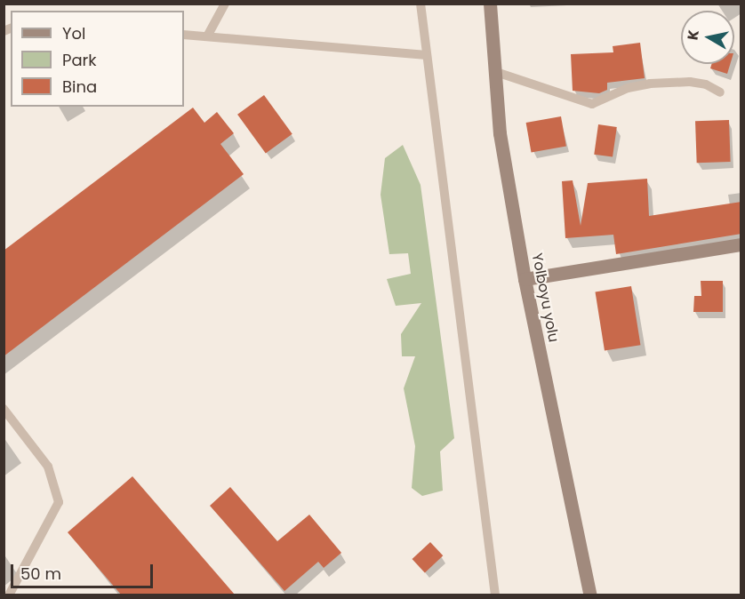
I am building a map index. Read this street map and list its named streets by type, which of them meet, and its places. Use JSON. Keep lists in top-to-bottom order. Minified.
{"streets":{"main road":["Yolboyu yolu"]},"legend":["Yol","Park","Bina"],"scale_bar":"50 m","north":"left"}
